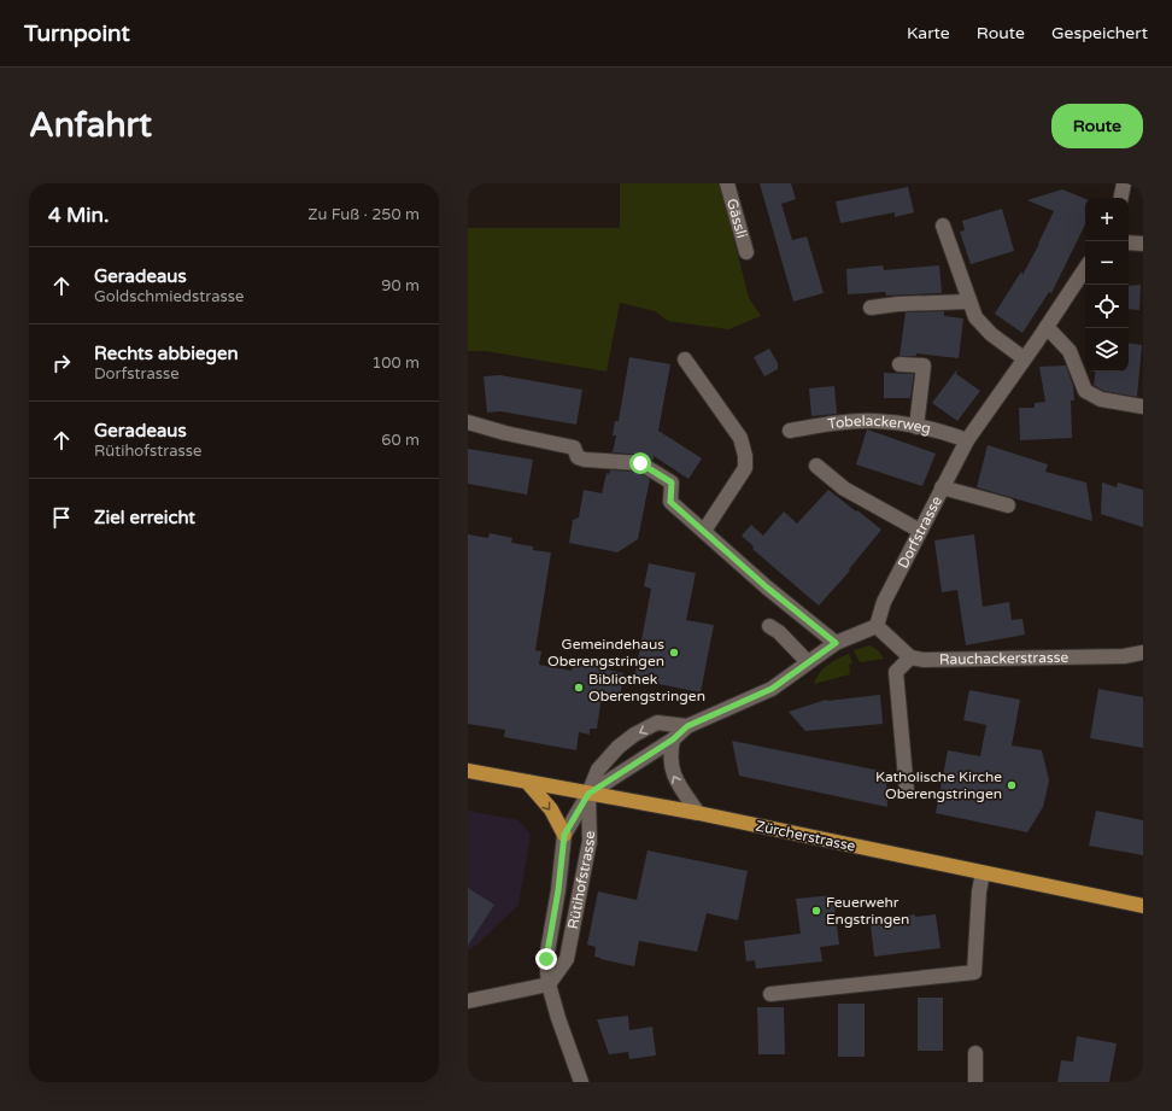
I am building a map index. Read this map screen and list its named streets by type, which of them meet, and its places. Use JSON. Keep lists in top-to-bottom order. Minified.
{"streets":{"main road":["Zürcherstrasse"],"street":["Gässli","Tobelackerweg","Dorfstrasse","Rauchackerstrasse","Rütihofstrasse"]},"crossings":[["Tobelackerweg","Dorfstrasse"],["Zürcherstrasse","Rütihofstrasse"]],"places":["Gemeindehaus Oberengstringen","Bibliothek Oberengstringen","Katholische Kirche Oberengstringen","Feuerwehr Engstringen"],"page":{"header":"Turnpoint","nav":["Karte","Route","Gespeichert"],"buttons":"Route","title":"Anfahrt","heading":["4 Min.","Zu Fuß · 250 m"],"map_buttons":["+","−"],"list":[["Geradeaus","Goldschmiedstrasse","90 m"],["Rechts abbiegen","Dorfstrasse","100 m"],["Geradeaus","Rütihofstrasse","60 m"],"Ziel erreicht"]}}
